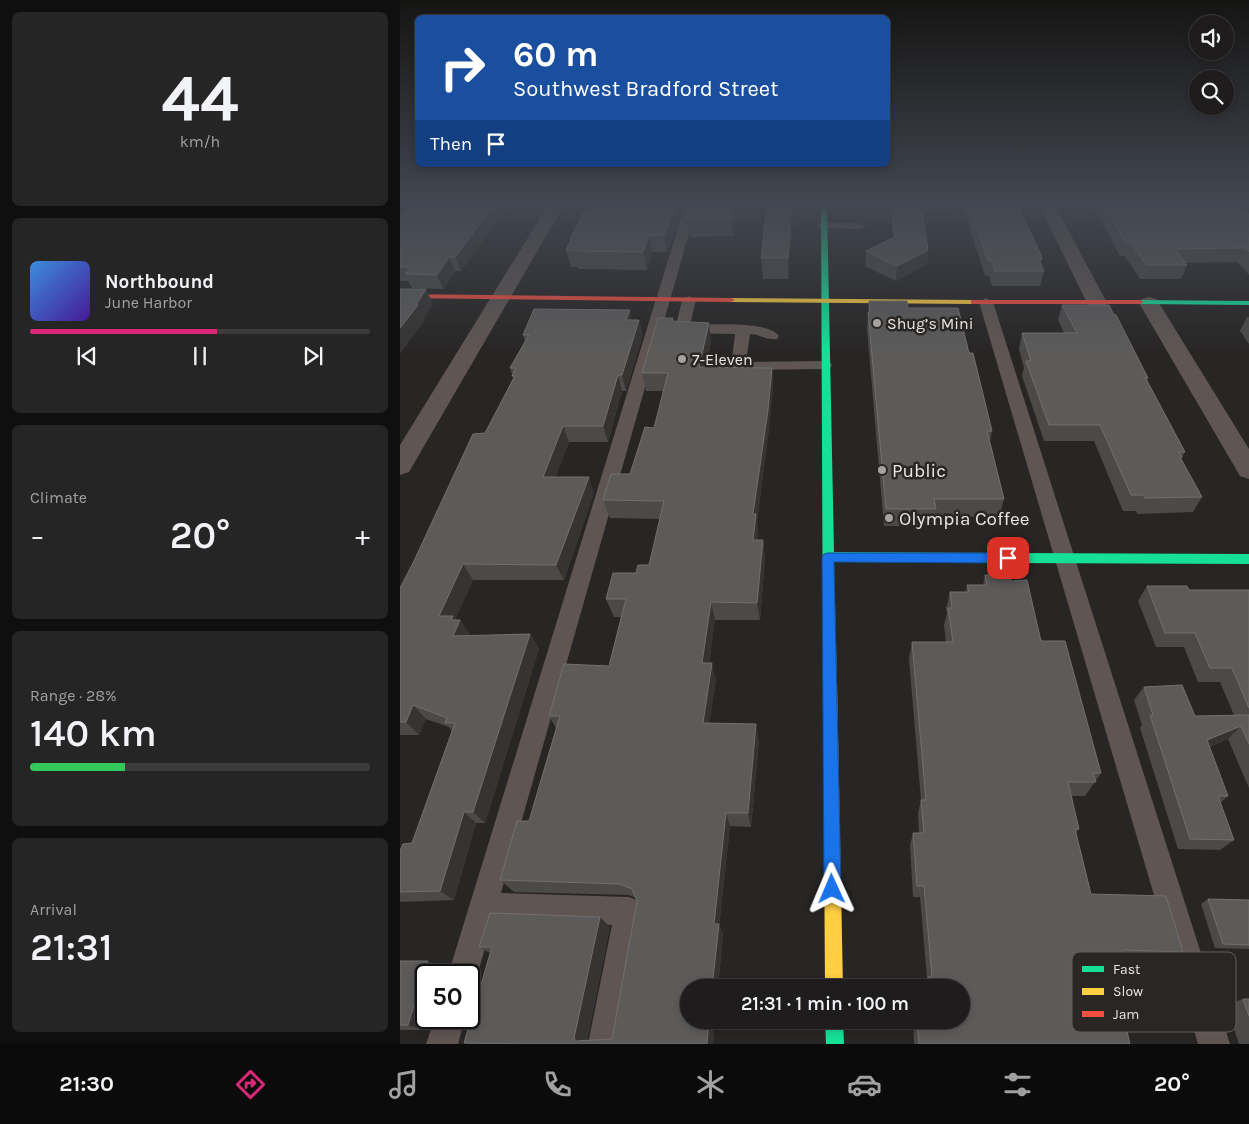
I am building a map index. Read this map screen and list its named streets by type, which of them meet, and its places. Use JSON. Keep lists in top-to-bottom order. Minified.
{"places":["Shug’s Mini","7-Eleven","Public","Olympia Coffee"],"legend":["Fast","Slow","Jam"],"page":{"tile":[["44","km/h"],"Climate",["Range · 28%","140 km"],["Arrival","21:31"]],"turn":["60 m","Southwest Bradford Street"],"then":"Then","song":["Northbound","June Harbor"],"heat":["−","20°","+"],"limit":"50","trip":"21:31 · 1 min · 100 m","tabs":["21:30","20°"]}}
